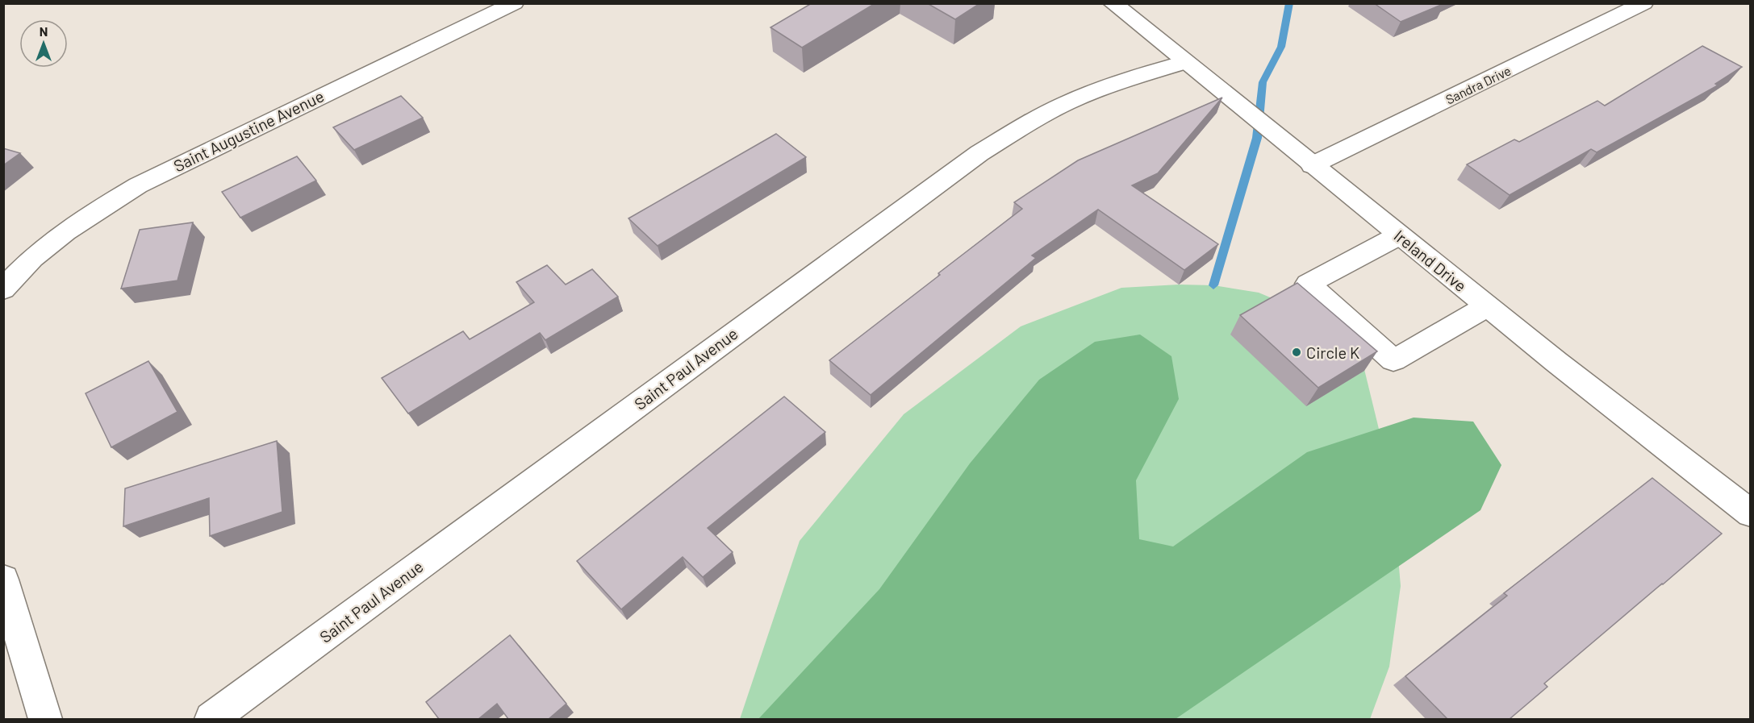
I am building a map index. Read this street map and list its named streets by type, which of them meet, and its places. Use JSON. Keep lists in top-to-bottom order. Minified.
{"streets":{"street":["Sandra Drive","Saint Augustine Avenue","Ireland Drive","Saint Paul Avenue"]},"crossings":[["Sandra Drive","Ireland Drive"],["Ireland Drive","Saint Paul Avenue"]],"places":["Circle K"],"north":"top"}
